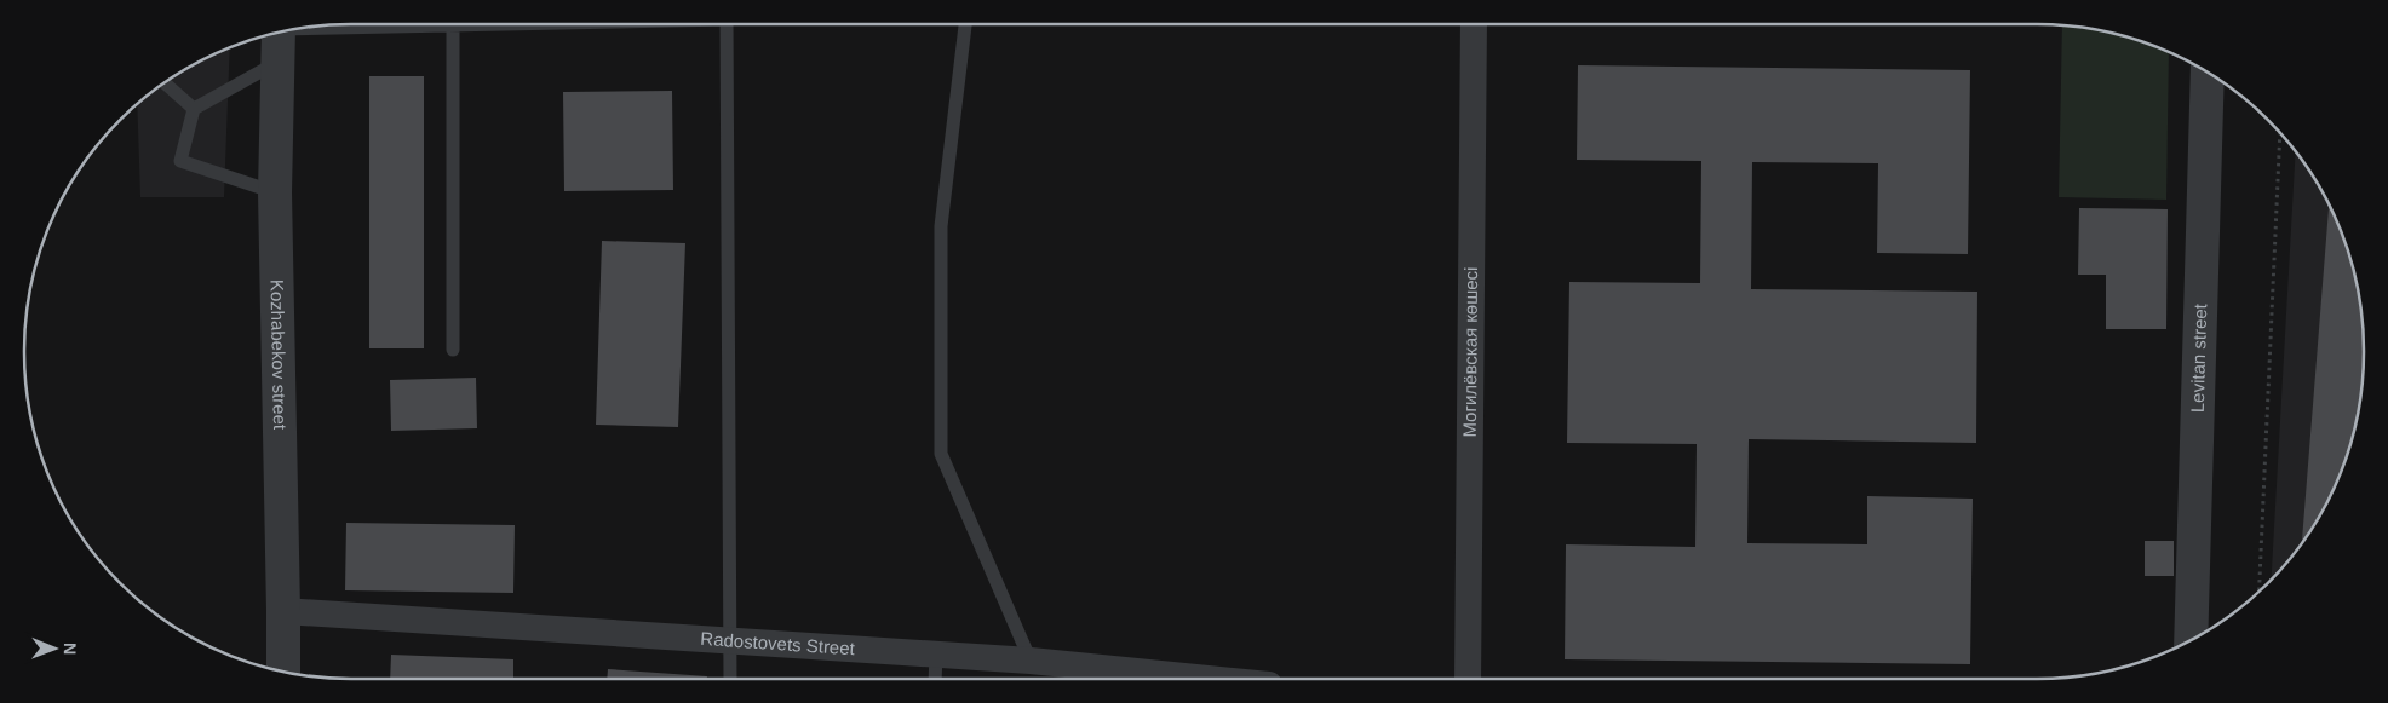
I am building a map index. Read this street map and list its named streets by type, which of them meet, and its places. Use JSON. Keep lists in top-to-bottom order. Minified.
{"streets":{"street":["Могилёвская көшесі","Kozhabekov street","Levitan street","Radostovets Street"]},"crossings":[["Kozhabekov street","Radostovets Street"]],"north":"right"}
